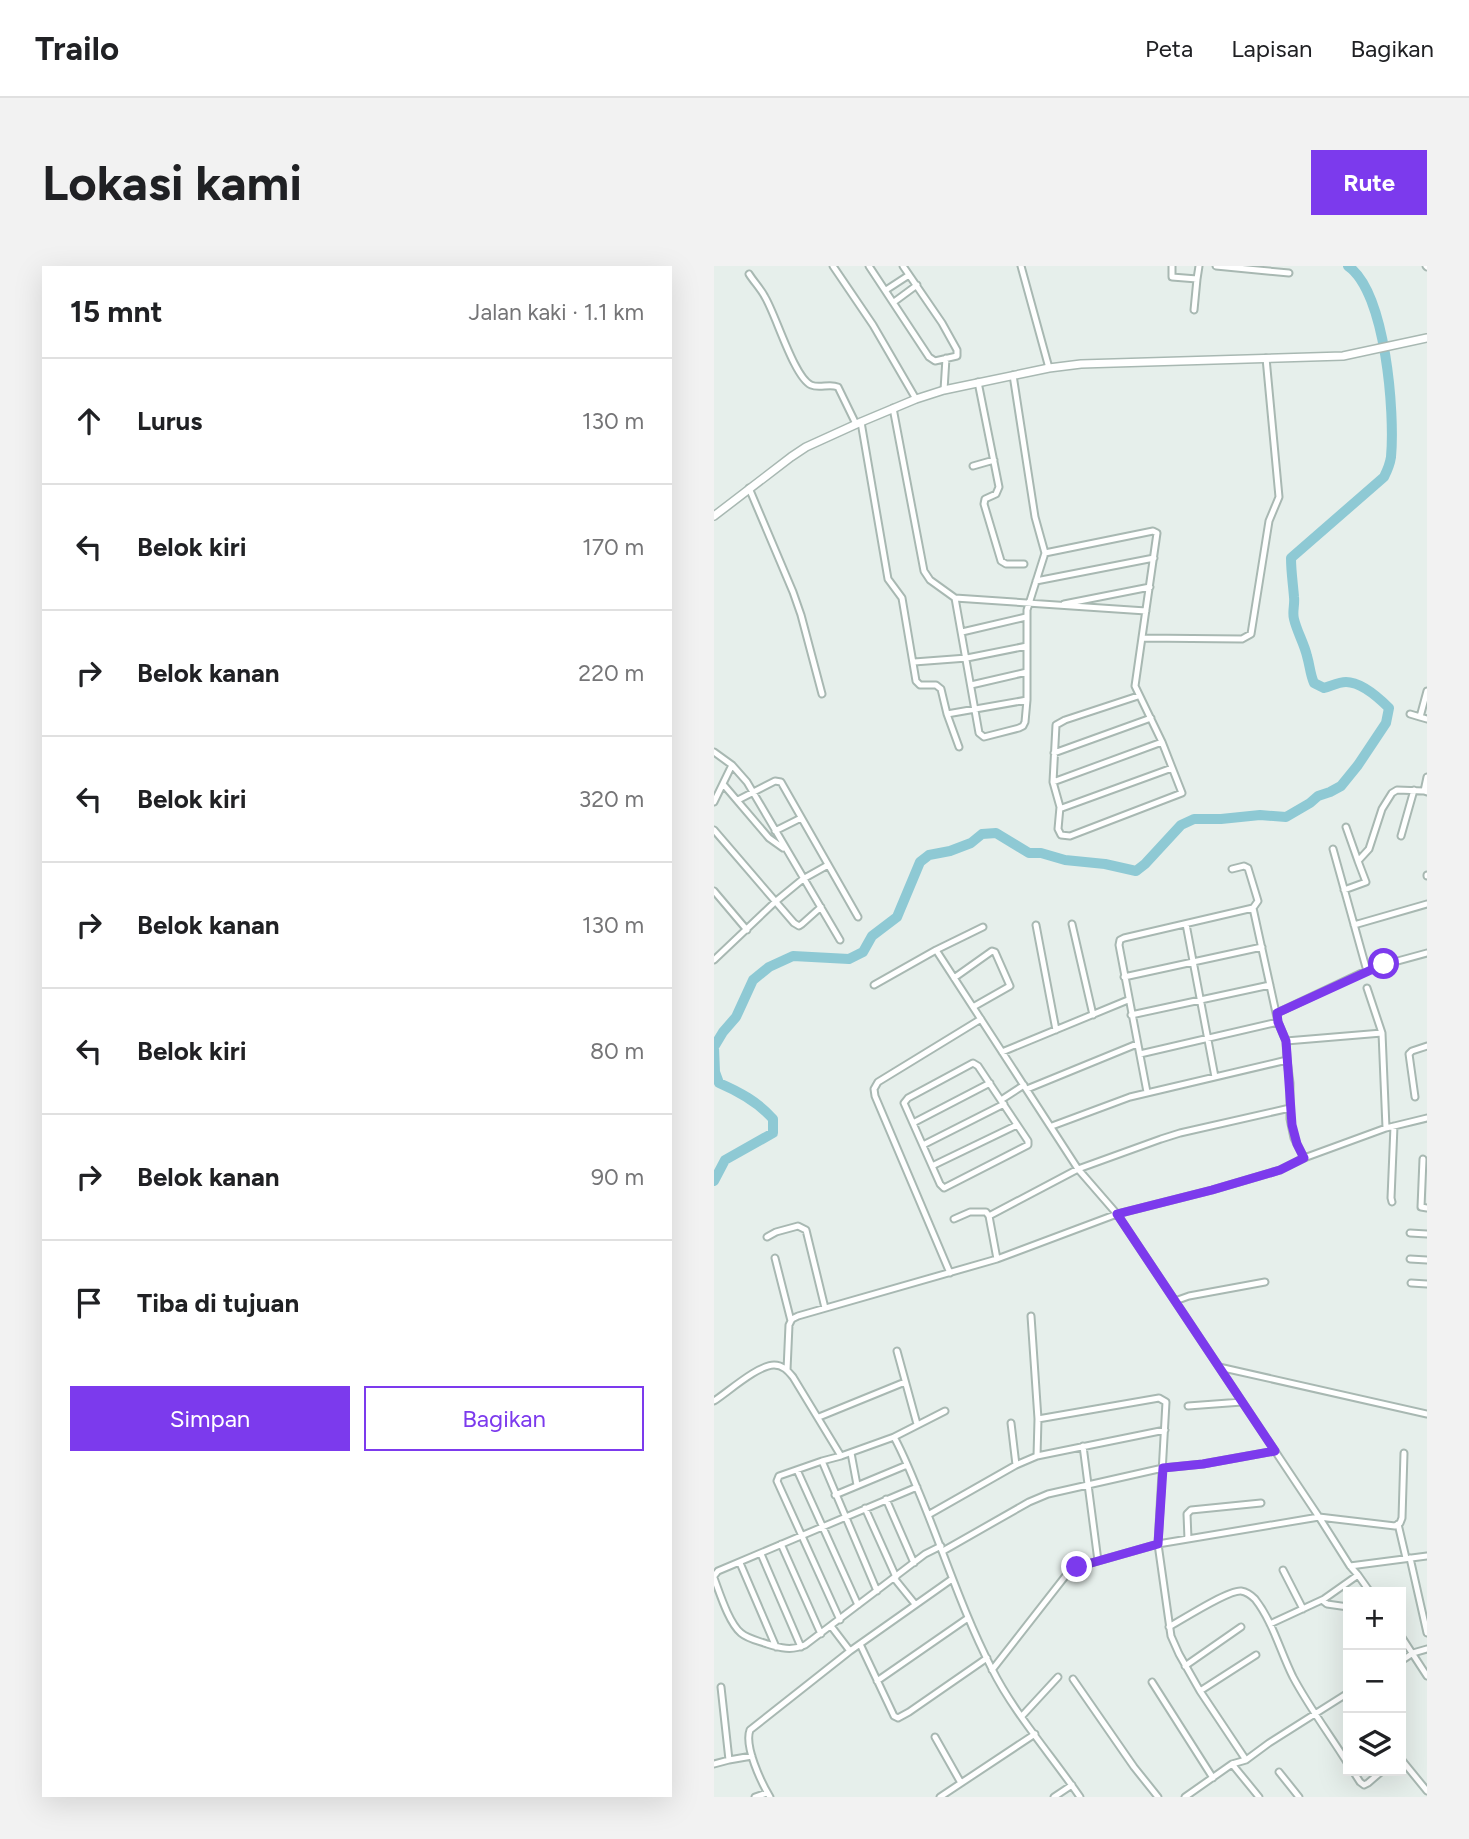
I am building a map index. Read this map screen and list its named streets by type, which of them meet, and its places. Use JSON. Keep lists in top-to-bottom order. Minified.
{"page":{"header":"Trailo","nav":["Peta","Lapisan","Bagikan"],"buttons":["Rute",["Simpan","Bagikan"]],"title":"Lokasi kami","heading":["15 mnt","Jalan kaki · 1.1 km"],"list":[["Lurus","130 m"],["Belok kiri","170 m"],["Belok kanan","220 m"],["Belok kiri","320 m"],["Belok kanan","130 m"],["Belok kiri","80 m"],["Belok kanan","90 m"],"Tiba di tujuan"],"map_buttons":["+","−"]}}
